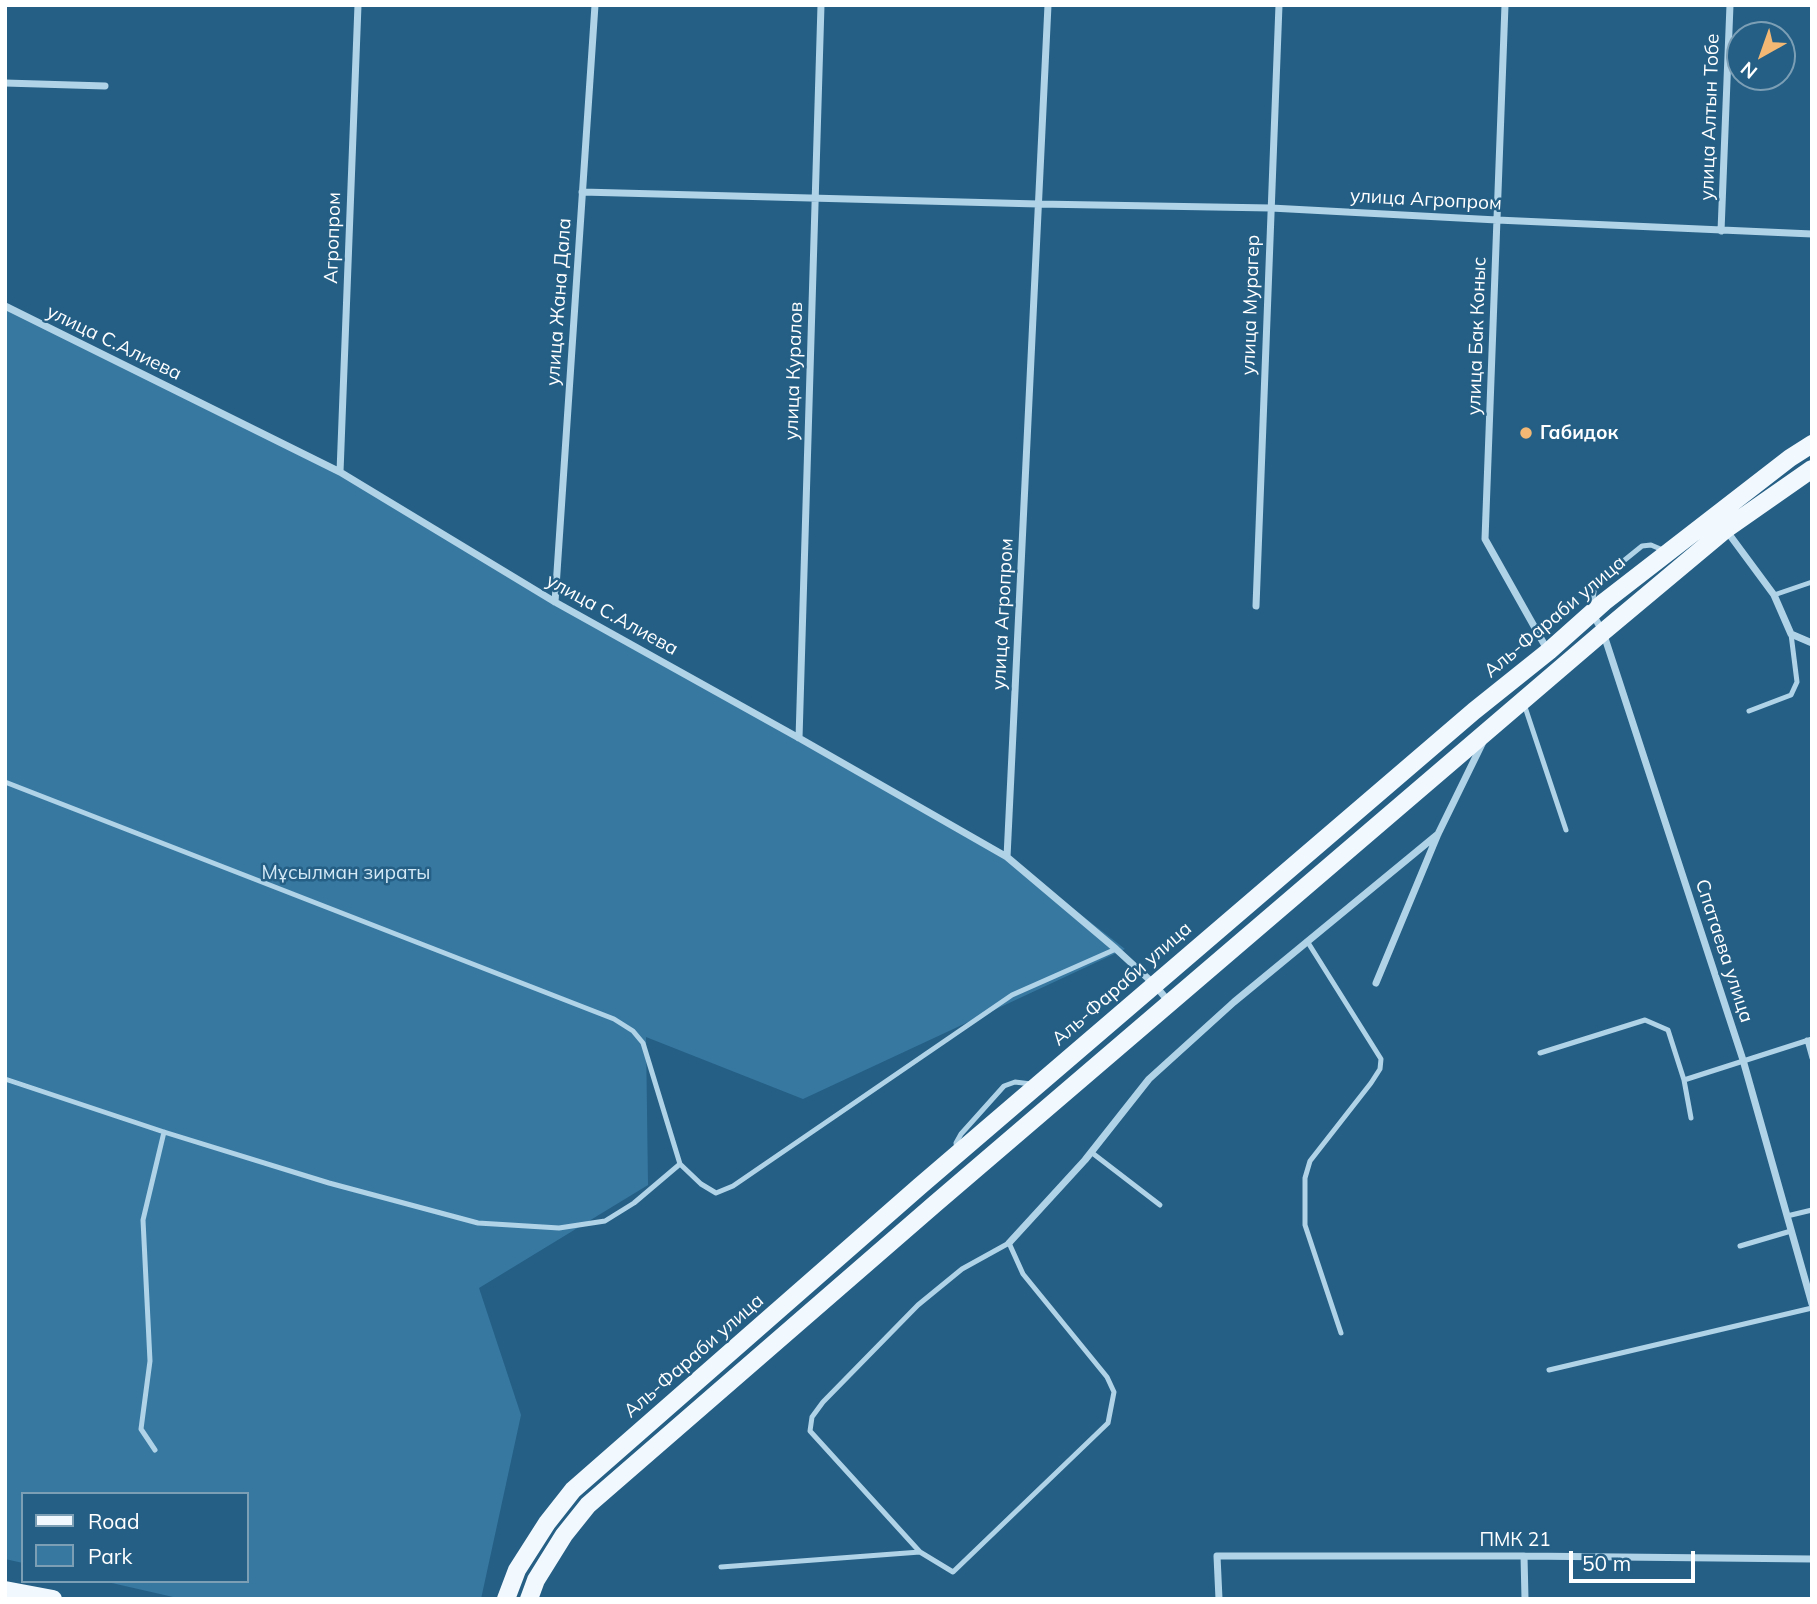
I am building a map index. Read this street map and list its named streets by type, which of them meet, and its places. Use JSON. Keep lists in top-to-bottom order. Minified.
{"streets":{"main road":["Аль-Фараби улица"],"street":["улица Алтын Тобе","улица Агропром","Агропром","улица Жана Дала","улица Мурагер","улица Бак Коныс","улица С.Алиева","улица Куралов","Спатаева улица","ПМК 21"]},"crossings":[["улица Алтын Тобе","улица Агропром"],["улица Агропром","улица Жана Дала"],["улица Агропром","улица Мурагер"],["улица Агропром","улица Бак Коныс"],["улица Агропром","улица С.Алиева"],["улица Агропром","улица Куралов"],["Агропром","улица С.Алиева"],["улица Жана Дала","улица С.Алиева"],["улица Бак Коныс","Аль-Фараби улица"],["улица С.Алиева","улица Куралов"],["улица С.Алиева","Аль-Фараби улица"],["Аль-Фараби улица","Спатаева улица"]],"parks":["Мұсылман зираты"],"places":["Габидок"],"legend":["Road","Park"],"scale_bar":"50 m","north":"bottom left"}
